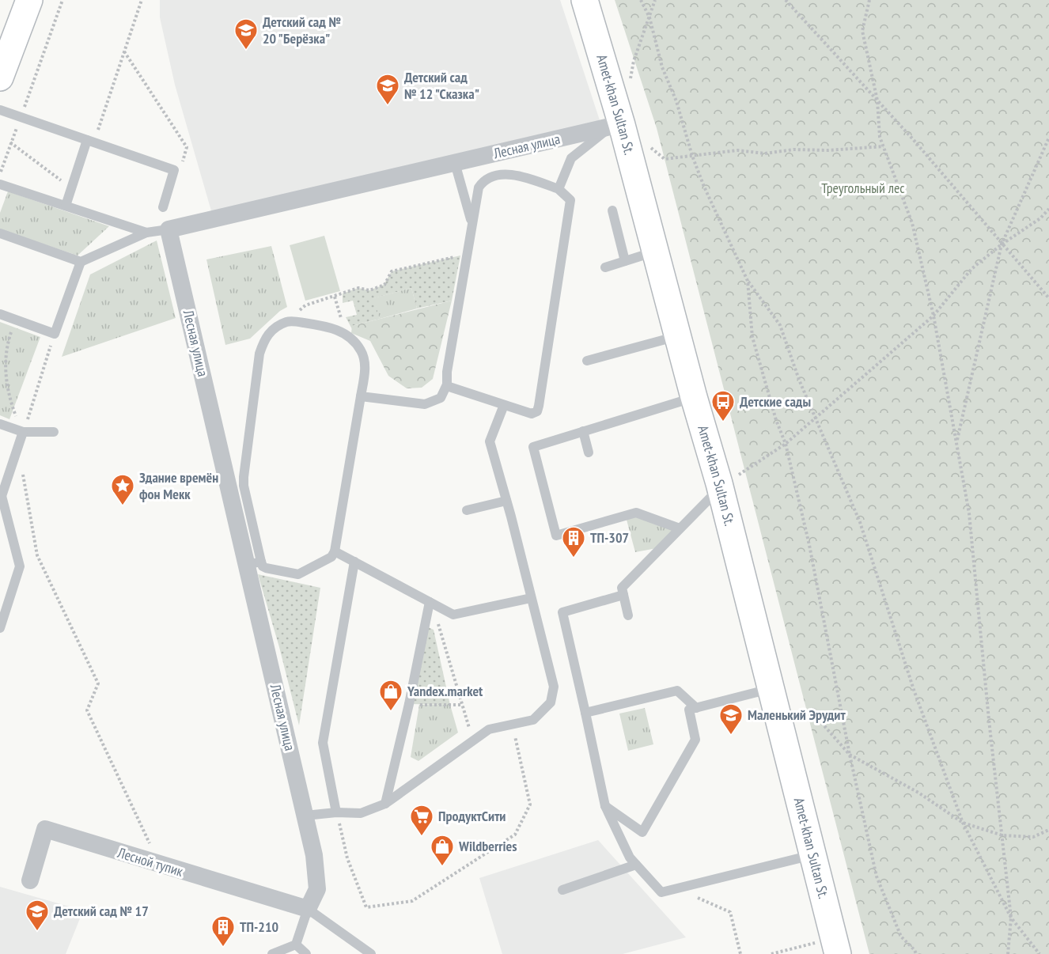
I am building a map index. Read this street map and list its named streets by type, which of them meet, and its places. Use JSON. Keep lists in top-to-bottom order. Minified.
{"streets":{"main road":["Amet-khan Sultan St."],"street":["Лесная улица","Лесной тупик"]},"crossings":[["Amet-khan Sultan St.","Лесная улица"],["Лесная улица","Лесной тупик"]],"parks":["Треугольный лес"],"places":{"school or university":["Детский сад № 20 \"Берёзка\"","Детский сад № 12 \"Сказка\"","Маленький Эрудит","Детский сад № 17"],"bus stop":["Детские сады"],"place":["Здание времён фон Мекк"],"building":["ТП-307","ТП-210"],"shop":["Yandex.market","Wildberries"],"supermarket":["ПродуктСити"]}}
